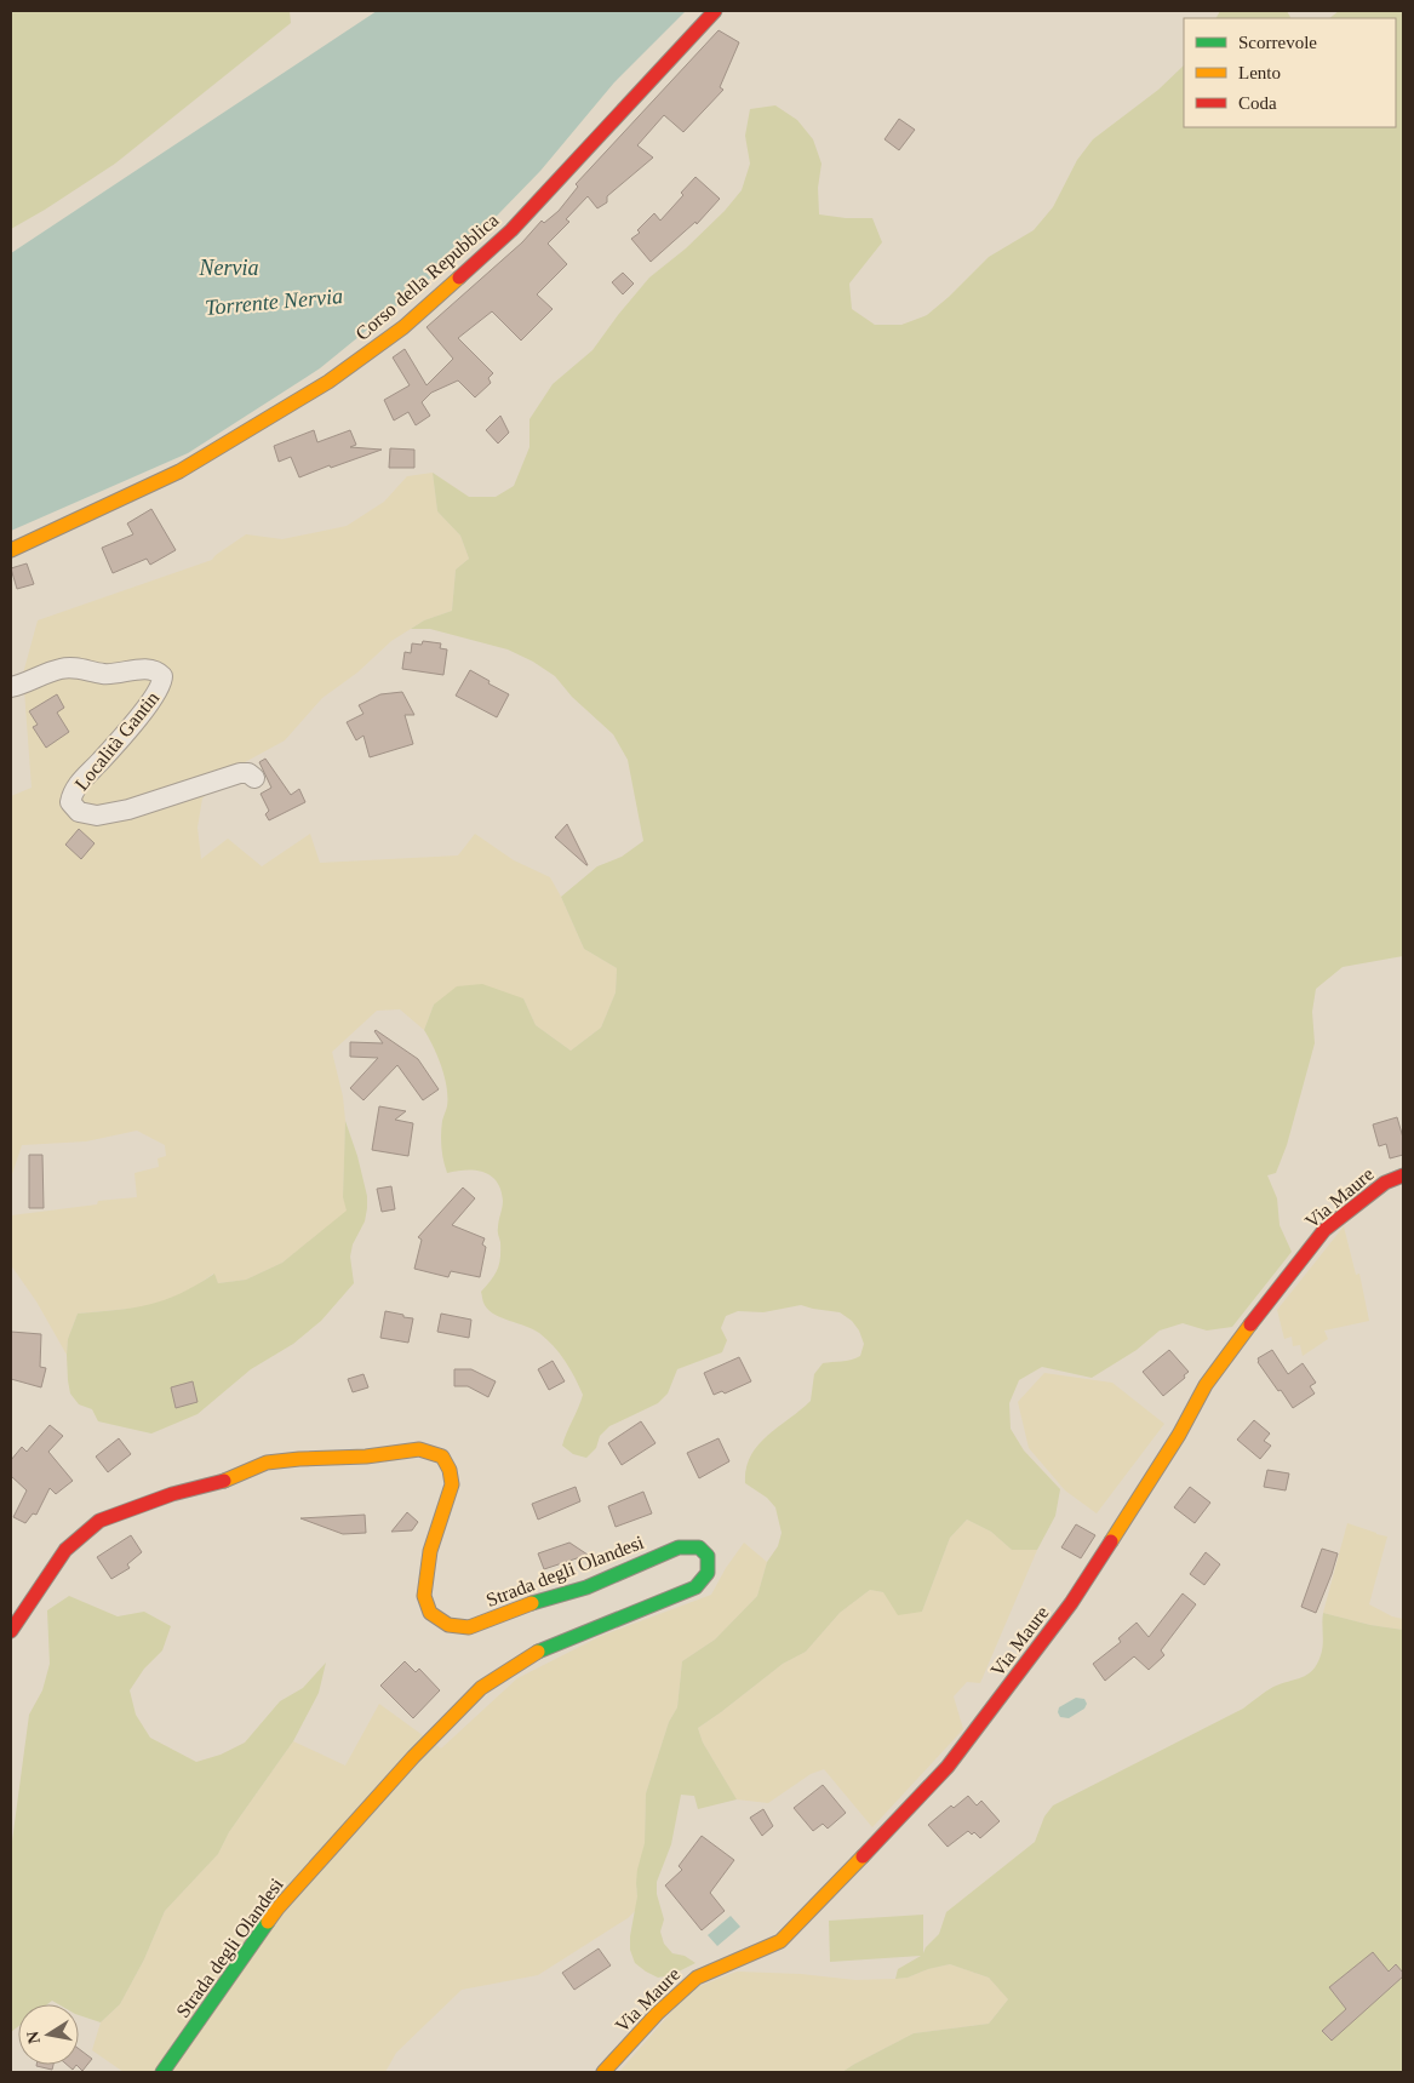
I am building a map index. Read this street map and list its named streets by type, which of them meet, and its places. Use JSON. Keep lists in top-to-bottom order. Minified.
{"streets":{"main road":["Corso della Repubblica","Via Maure","Strada degli Olandesi"],"street":["Località Gantin"]},"water":["Nervia","Torrente Nervia"],"legend":["Scorrevole","Lento","Coda"],"north":"left"}
